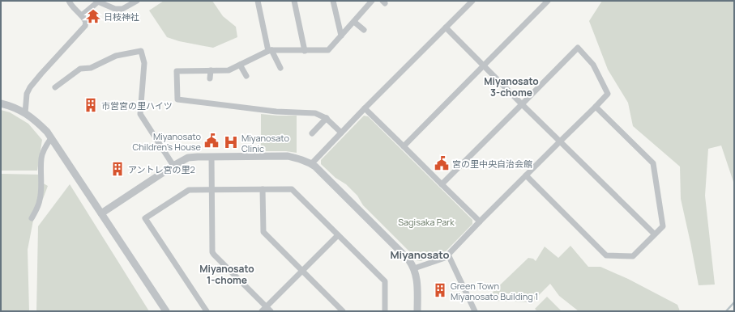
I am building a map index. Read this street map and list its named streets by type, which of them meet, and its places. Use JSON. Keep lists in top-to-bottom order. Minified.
{"districts":["Miyanosato 3-chome","Miyanosato","Miyanosato 1-chome"],"parks":["Sagisaka Park"],"places":{"temple":["日枝神社"],"building":["市営宮の里ハイツ","アントレ宮の里2","Green Town Miyanosato Building 1"],"public building":["Miyanosato Children's House","宮の里中央自治会館"],"hospital":["Miyanosato Clinic"]}}
